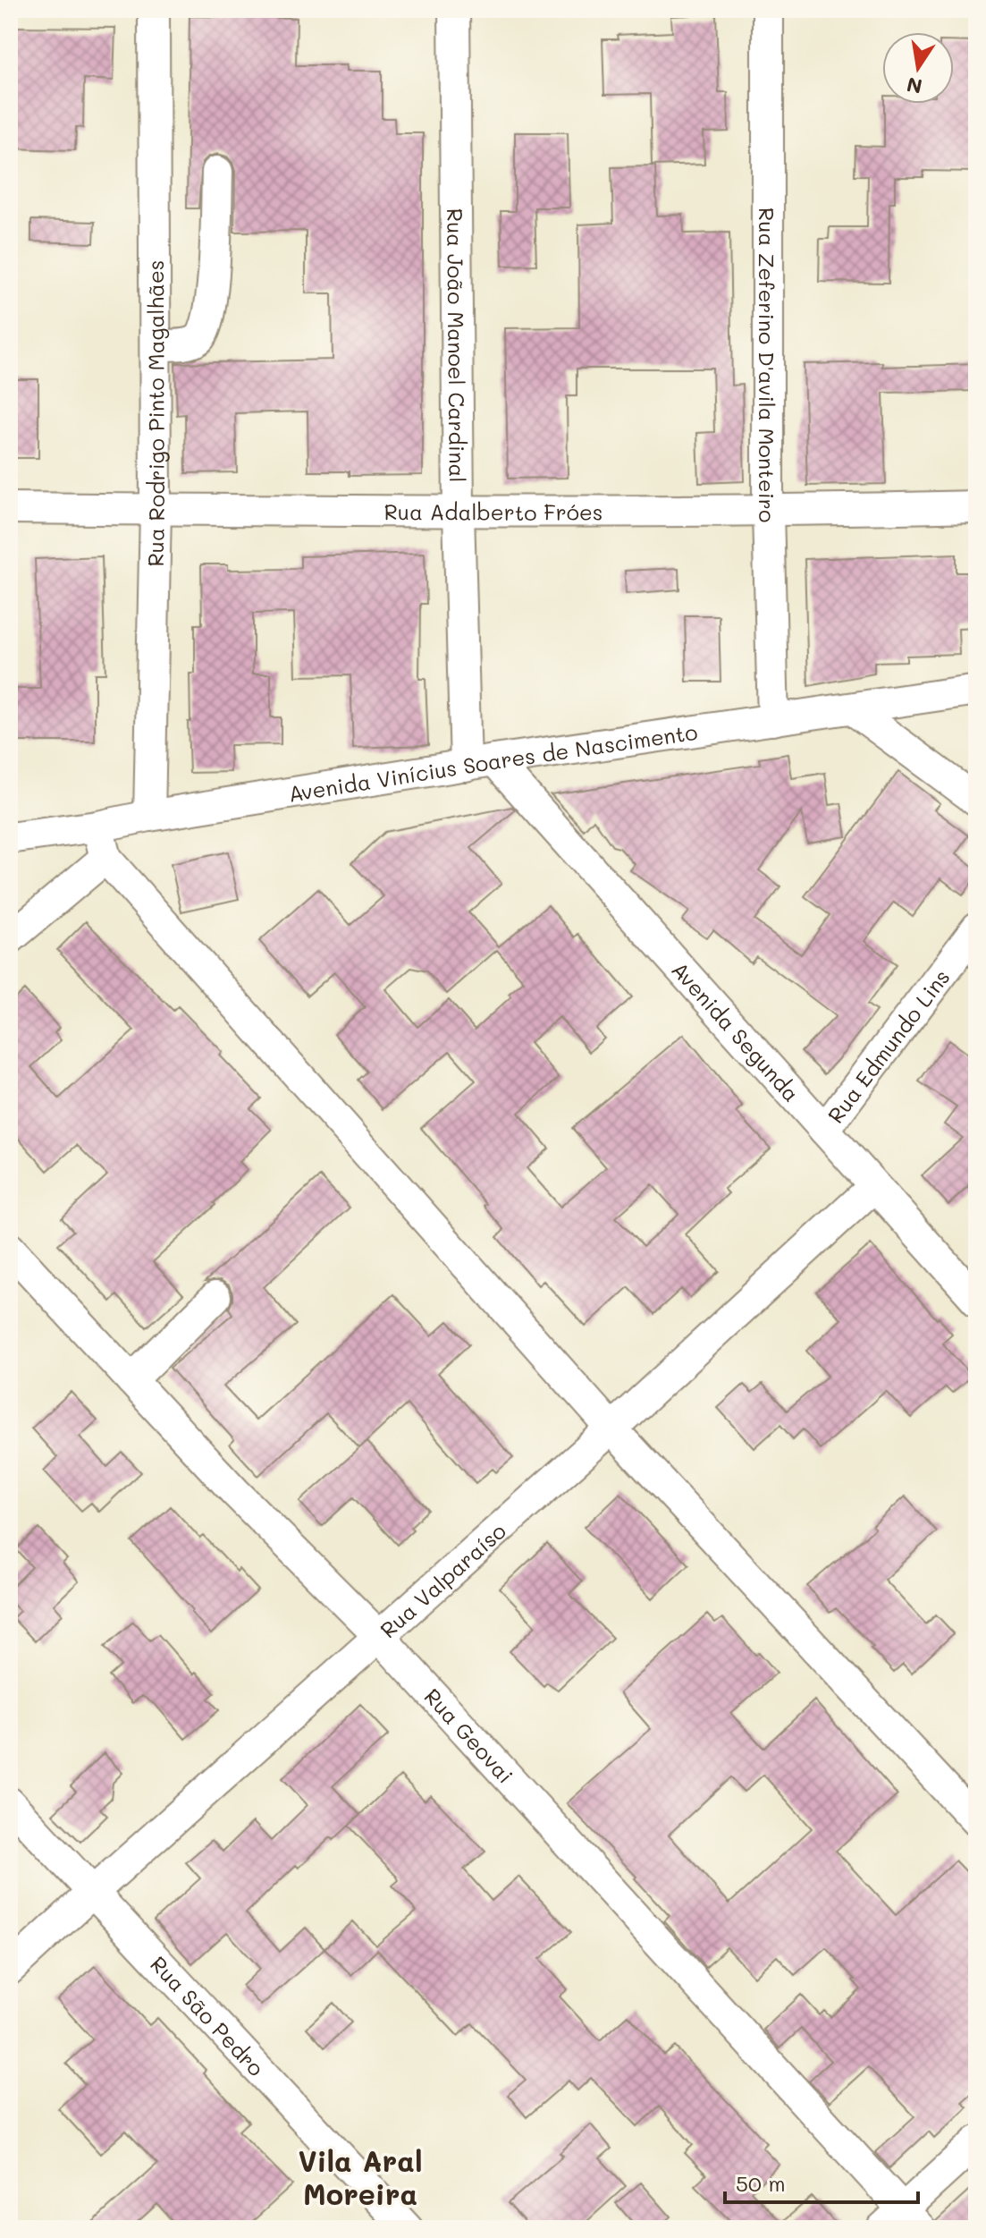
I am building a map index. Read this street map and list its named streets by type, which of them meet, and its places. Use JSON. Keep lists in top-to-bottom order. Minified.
{"streets":{"street":["Rua João Manoel Cardinal","Rua Zeferino D'avila Monteiro","Rua Rodrigo Pinto Magalhães","Rua Adalberto Fróes","Avenida Vinícius Soares de Nascimento","Avenida Segunda","Rua Edmundo Lins","Rua Valparaíso","Rua Geovai","Rua São Pedro"]},"crossings":[["Rua João Manoel Cardinal","Rua Adalberto Fróes"],["Rua João Manoel Cardinal","Avenida Vinícius Soares de Nascimento"],["Rua João Manoel Cardinal","Avenida Segunda"],["Rua Zeferino D'avila Monteiro","Rua Adalberto Fróes"],["Rua Zeferino D'avila Monteiro","Avenida Vinícius Soares de Nascimento"],["Rua Rodrigo Pinto Magalhães","Rua Adalberto Fróes"],["Rua Rodrigo Pinto Magalhães","Avenida Vinícius Soares de Nascimento"],["Avenida Vinícius Soares de Nascimento","Avenida Segunda"],["Avenida Segunda","Rua Edmundo Lins"],["Avenida Segunda","Rua Valparaíso"],["Rua Valparaíso","Rua Geovai"],["Rua Valparaíso","Rua São Pedro"]],"districts":["Vila Aral Moreira"],"scale_bar":"50 m","north":"bottom"}
